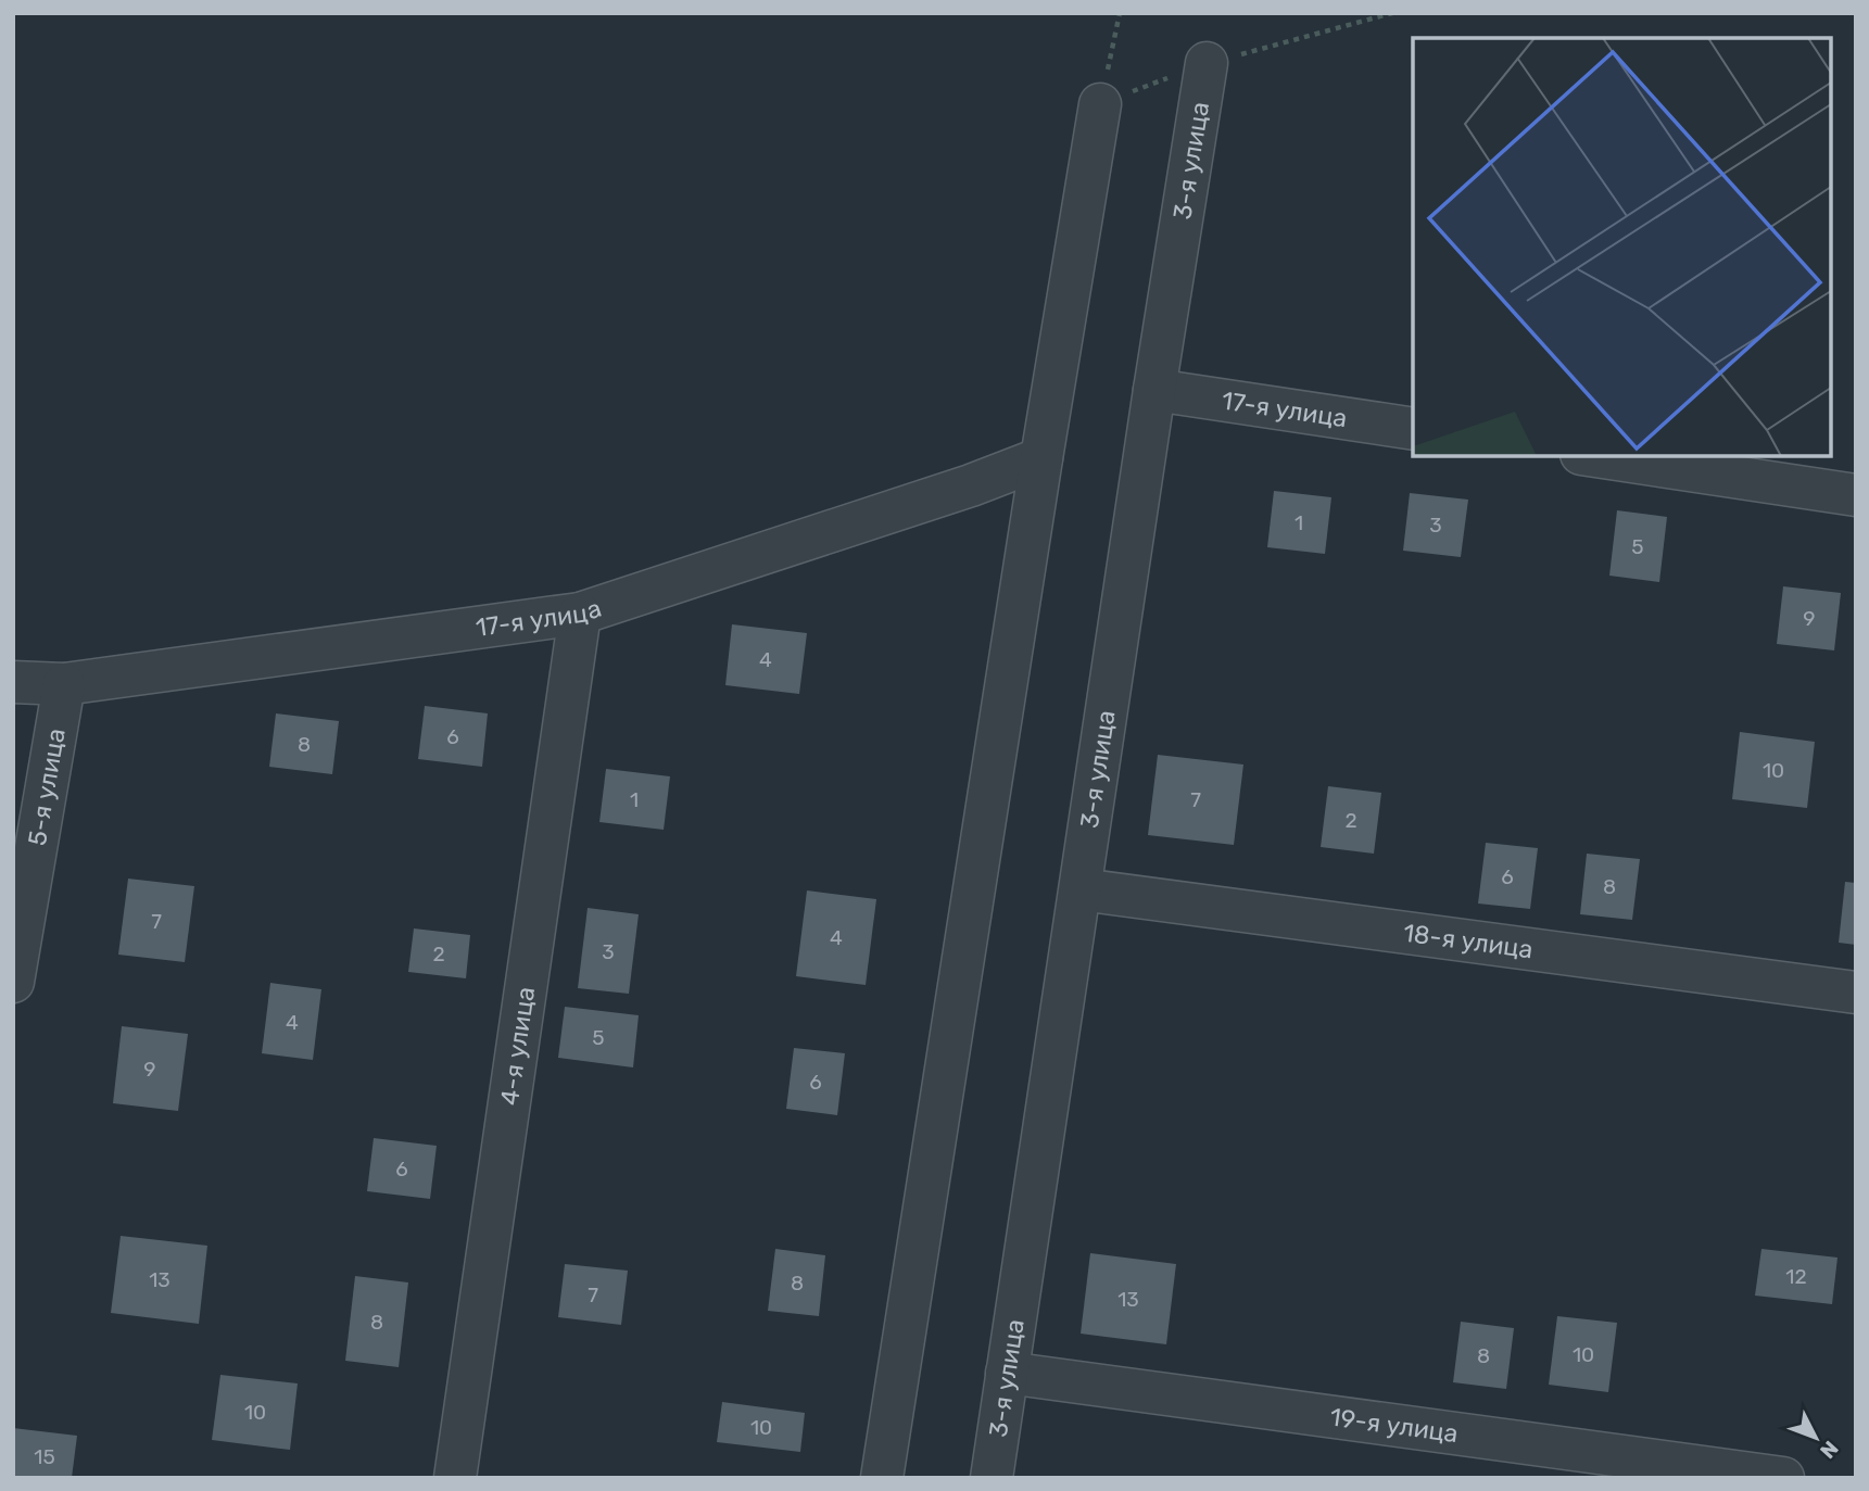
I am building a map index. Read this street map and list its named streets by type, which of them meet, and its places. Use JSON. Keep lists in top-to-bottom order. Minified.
{"streets":{"street":["3-я улица","17-я улица","5-я улица","18-я улица","4-я улица","19-я улица"]},"crossings":[["3-я улица","17-я улица"],["3-я улица","18-я улица"],["3-я улица","19-я улица"],["17-я улица","5-я улица"],["17-я улица","4-я улица"]],"house_numbers":["1","3","5","9","4","6","8","10","1","7","2","6","8","7","4","3","2","4","5","9","6","6","12","13","8","7","13","8","10","8","10","10","15"],"north":"bottom right"}
